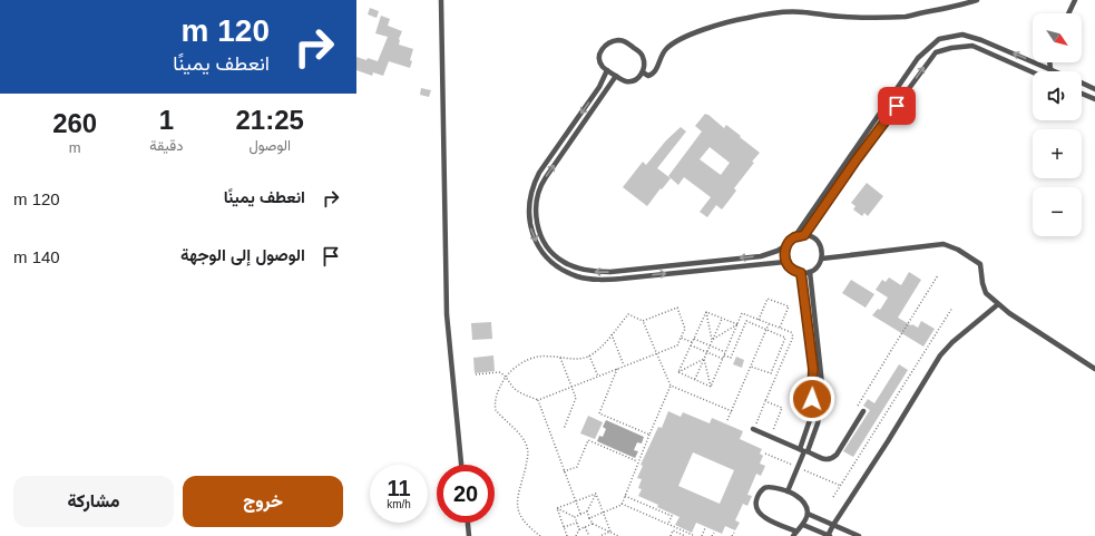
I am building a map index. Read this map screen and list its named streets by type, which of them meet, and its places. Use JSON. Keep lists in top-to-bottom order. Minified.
{"north":"bottom right","page":{"turn":["120 m","انعطف يمينًا"],"map_buttons":["+","−"],"eta":["21:25","الوصول","1","دقيقة","260","m"],"list":[{"name":"انعطف يمينًا","value":"120 m"},{"name":"الوصول إلى الوجهة","value":"140 m"}],"speed":"11 km/h","limit":"20","buttons":["خروج","مشاركة"]}}
